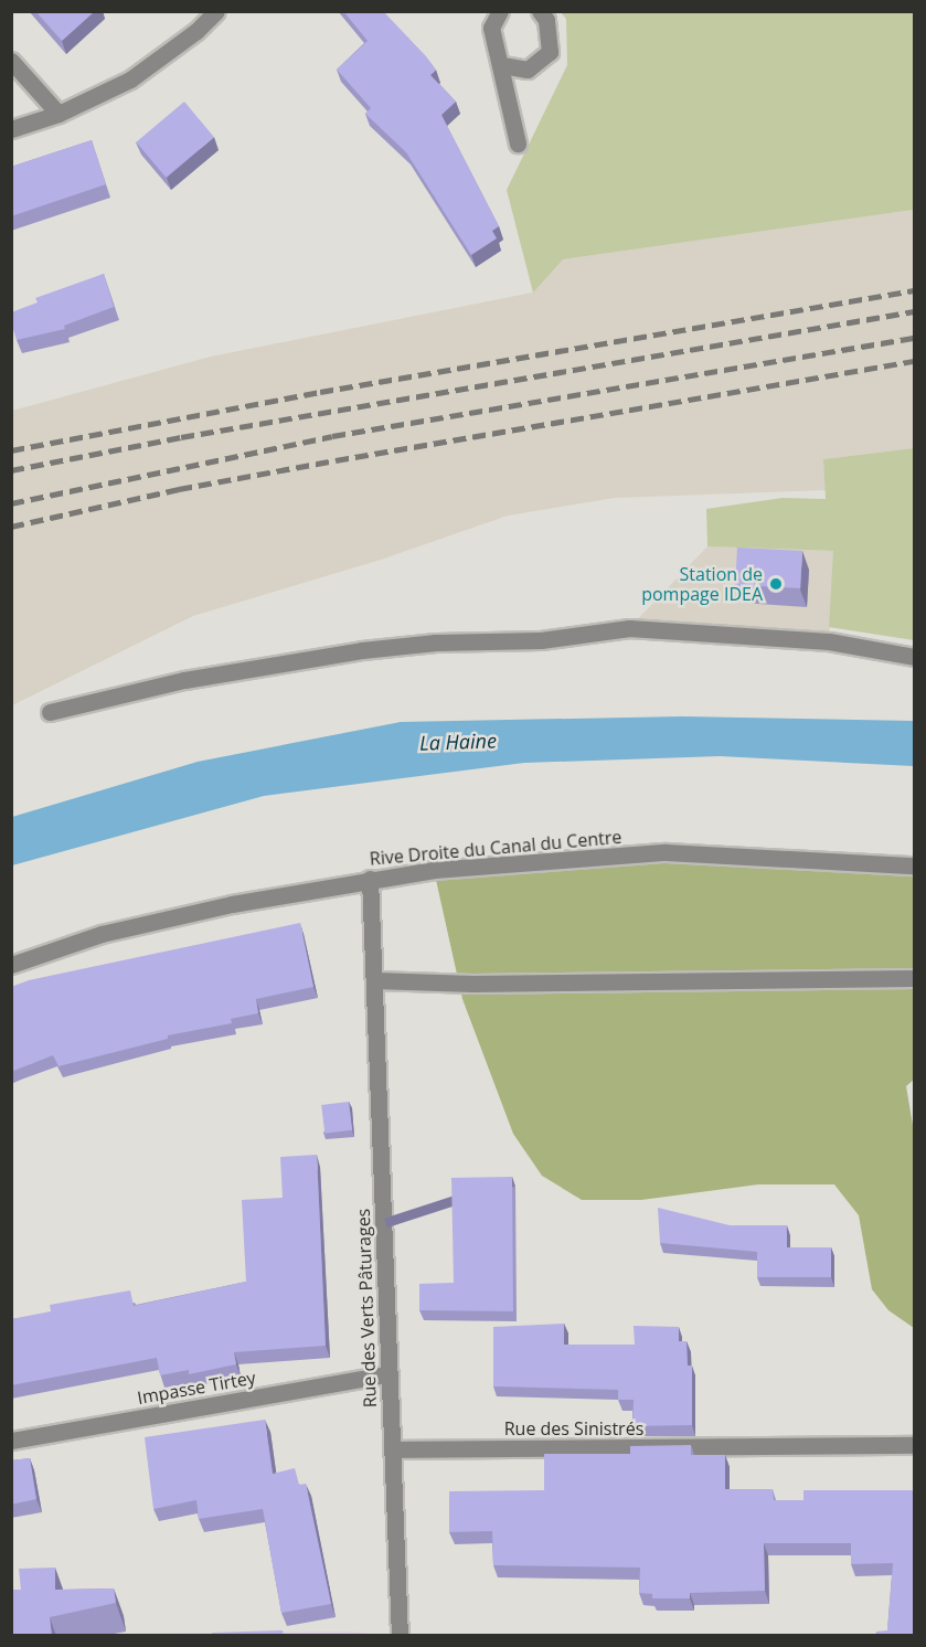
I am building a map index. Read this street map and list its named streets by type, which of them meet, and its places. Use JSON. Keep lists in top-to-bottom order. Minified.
{"streets":{"street":["Rive Droite du Canal du Centre","Rue des Verts Pâturages","Impasse Tirtey","Rue des Sinistrés"]},"crossings":[["Rive Droite du Canal du Centre","Rue des Verts Pâturages"],["Rue des Verts Pâturages","Impasse Tirtey"],["Rue des Verts Pâturages","Rue des Sinistrés"]],"water":["La Haine"],"places":["Station de pompage IDEA"]}
